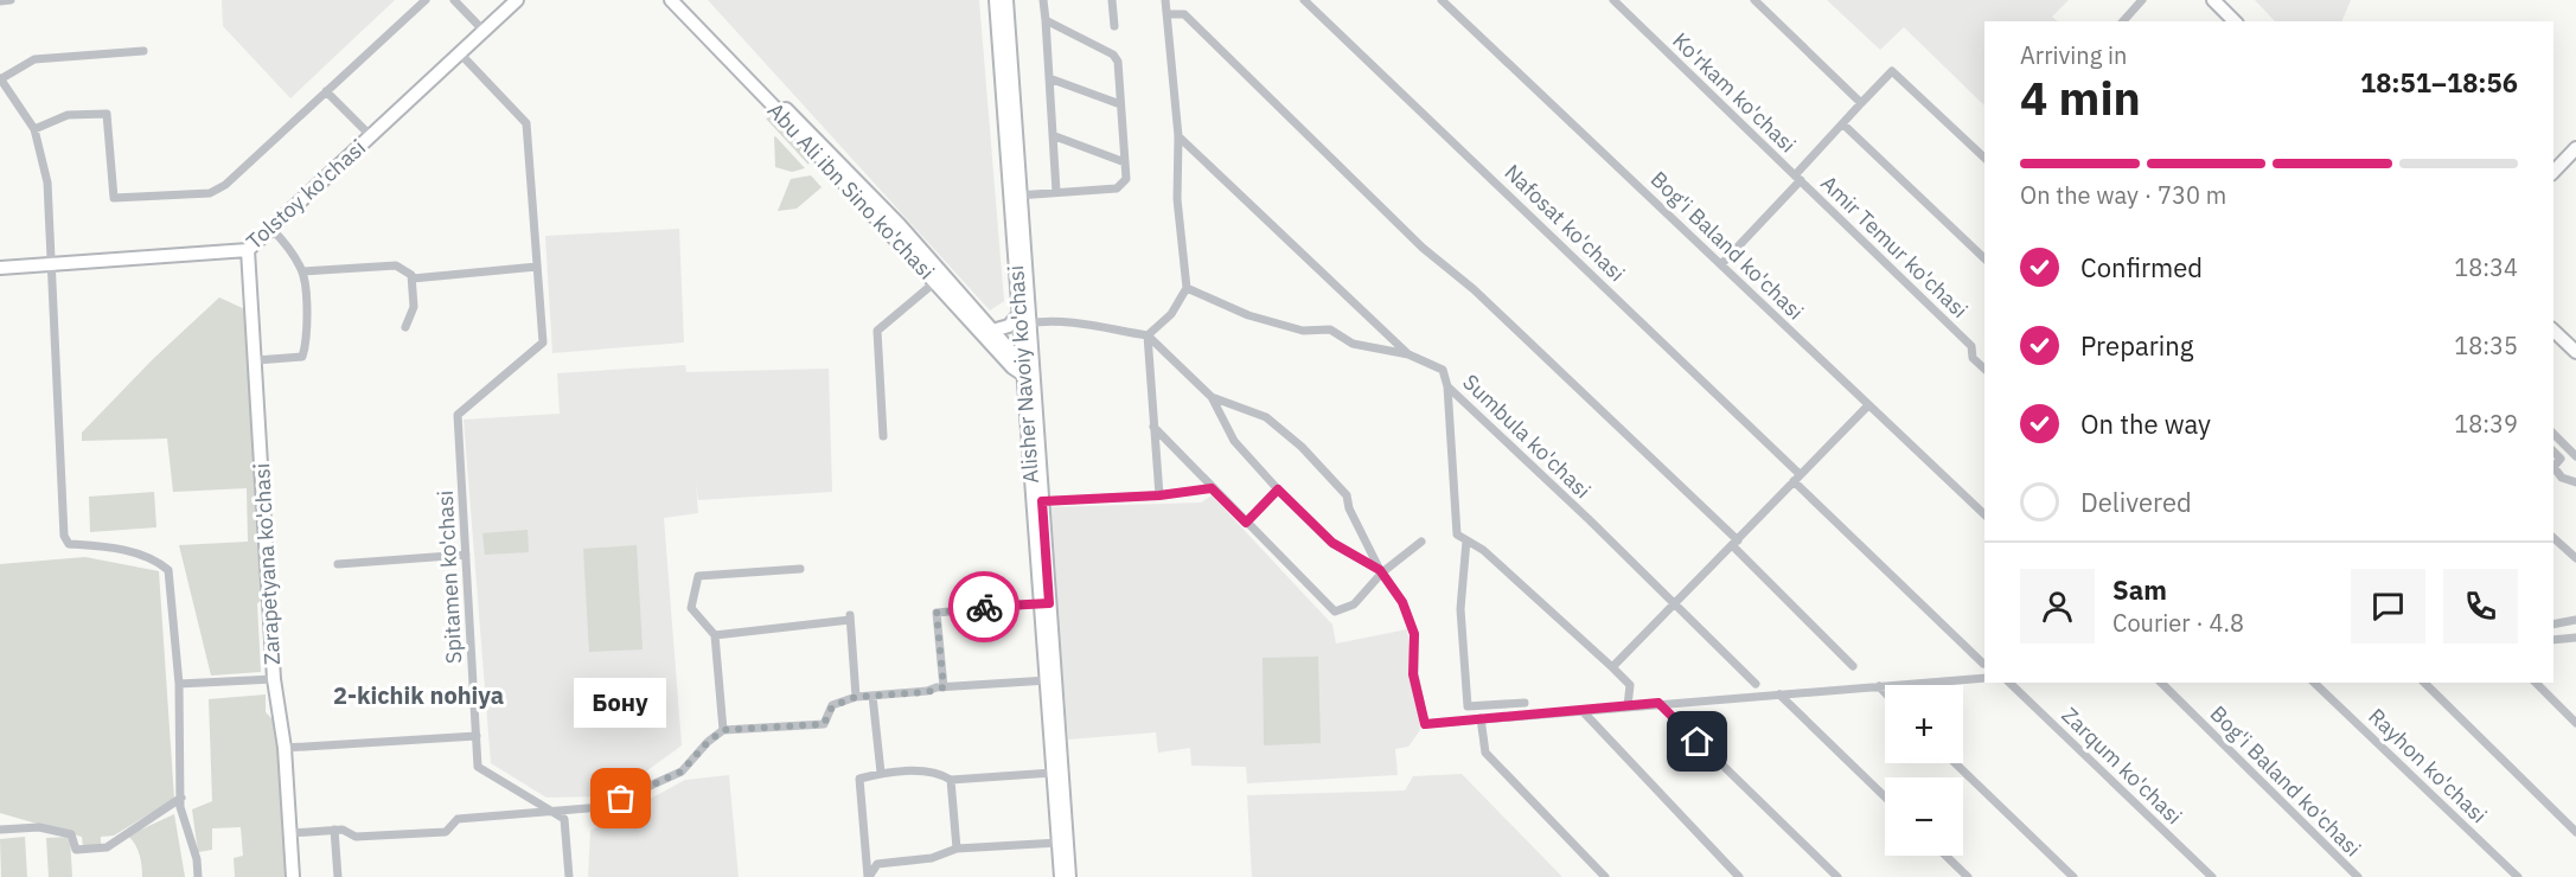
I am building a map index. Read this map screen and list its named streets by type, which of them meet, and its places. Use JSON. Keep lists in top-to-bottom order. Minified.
{"streets":{"street":["Ko'rkam ko'chasi","Abu Ali ibn Sino ko'chasi","Tolstoy ko'chasi","Nafosat ko'chasi","Bog'i Baland ko'chasi","Amir Temur ko'chasi","Alisher Navoiy ko'chasi","Sumbula ko'chasi","Zarapetyana ko'chasi","Spitamen ko'chasi","Zarqum ko'chasi","Rayhon ko'chasi"]},"crossings":[["Ko'rkam ko'chasi","Amir Temur ko'chasi"],["Abu Ali ibn Sino ko'chasi","Alisher Navoiy ko'chasi"],["Tolstoy ko'chasi","Zarapetyana ko'chasi"],["Tolstoy ko'chasi","Spitamen ko'chasi"]],"districts":["2-kichik nohiya"],"places":["Бону"],"page":{"heading":["4 min","Arriving in","18:51–18:56"],"panel":["Sam","Courier · 4.8"],"bar":"On the way · 730 m","list":[["Confirmed","18:34"],["Preparing","18:35"],["On the way","18:39"],"Delivered"],"bubble":"Бону","map_buttons":["+","−"]}}
